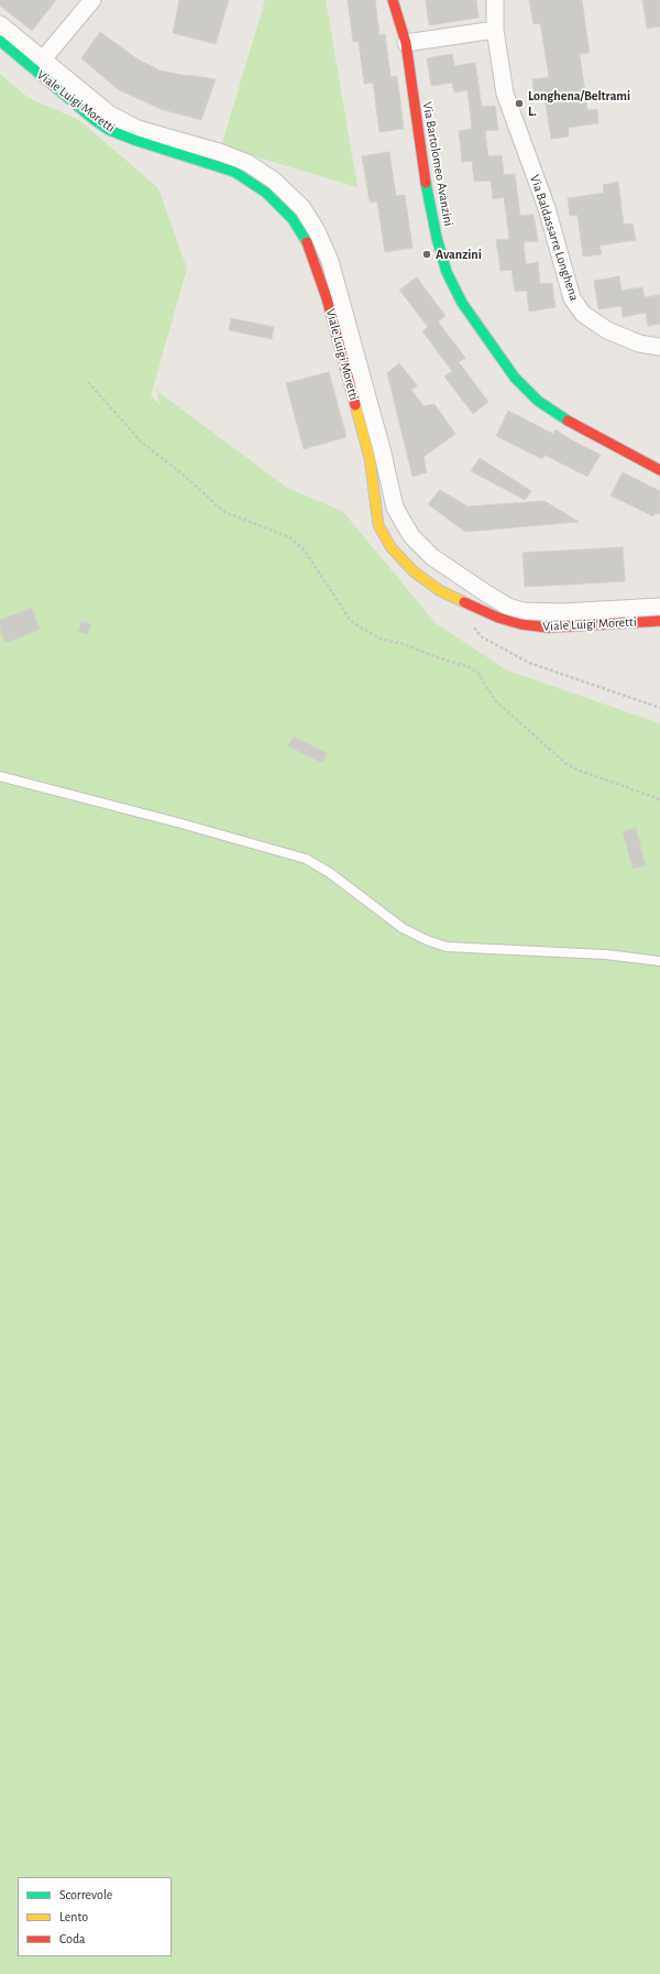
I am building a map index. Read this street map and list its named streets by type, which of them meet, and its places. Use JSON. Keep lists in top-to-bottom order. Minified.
{"streets":{"street":["Viale Luigi Moretti","Via Bartolomeo Avanzini","Via Baldassarre Longhena"]},"places":["Longhena/Beltrami L.","Avanzini"],"legend":["Scorrevole","Lento","Coda"]}
